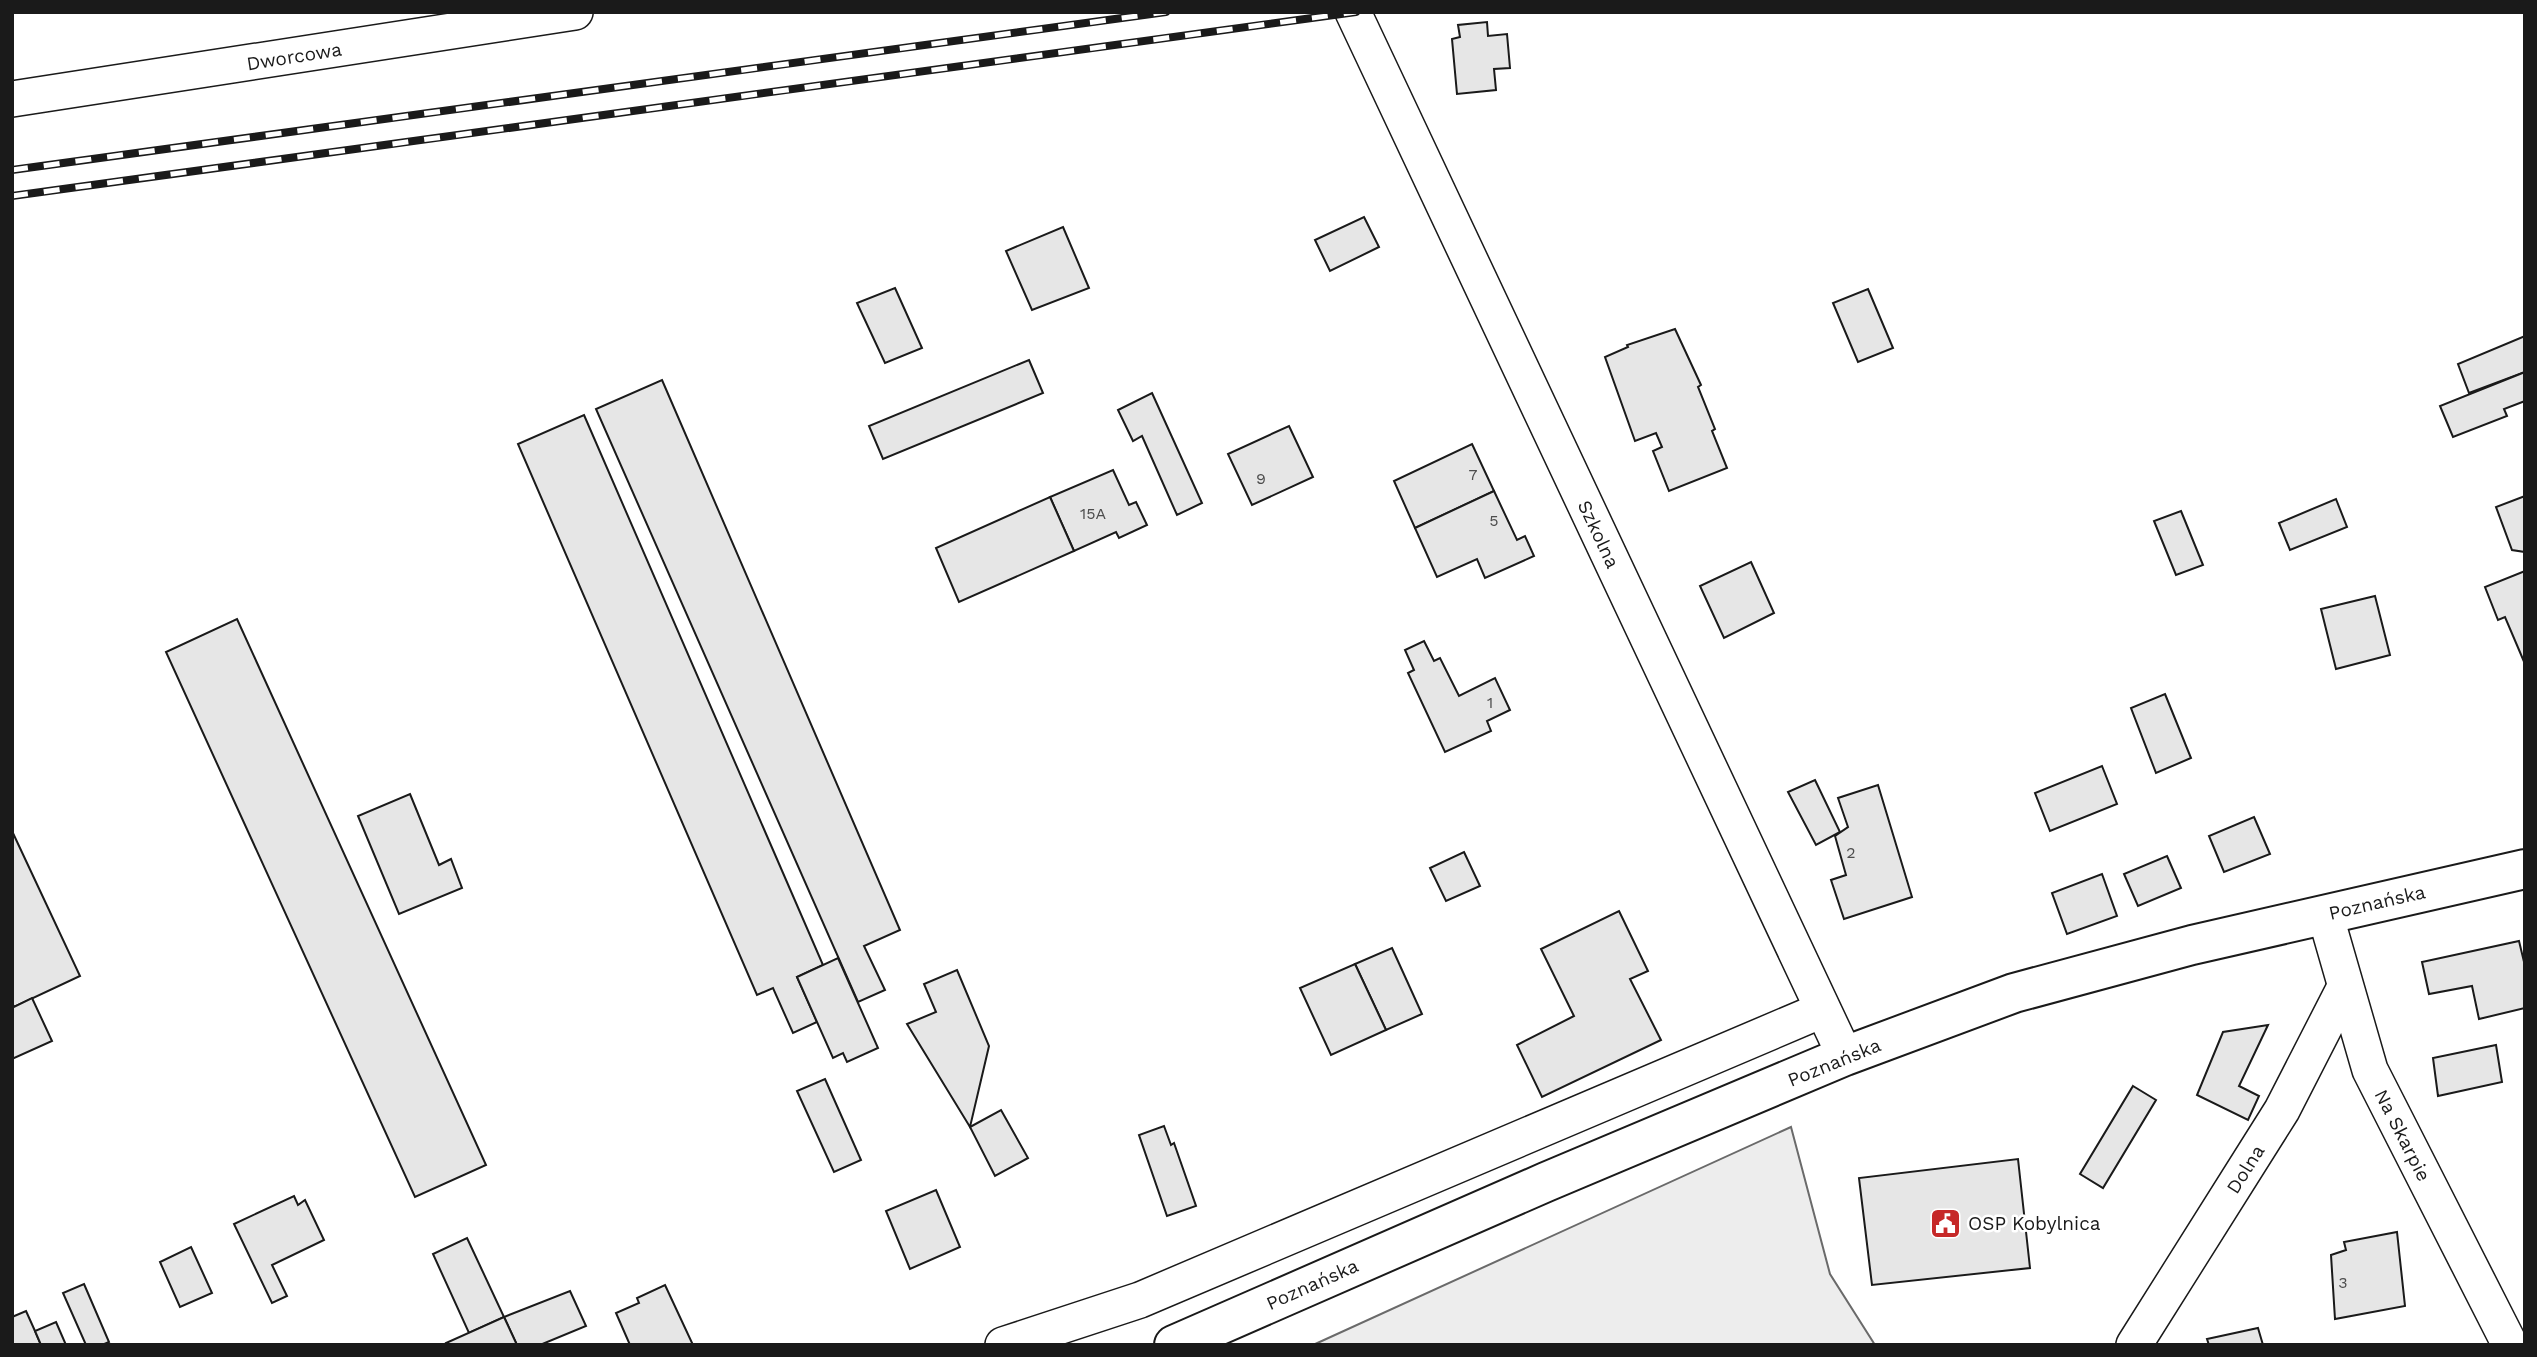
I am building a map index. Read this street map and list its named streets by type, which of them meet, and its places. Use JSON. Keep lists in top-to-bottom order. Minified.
{"streets":{"main road":["Poznańska"],"street":["Dworcowa","Szkolna","Na Skarpie","Dolna"]},"crossings":[["Szkolna","Poznańska"],["Poznańska","Na Skarpie"],["Na Skarpie","Dolna"]],"places":{"public building":["OSP Kobylnica"]},"house_numbers":["7","9","15A","5","1","2","3"]}
